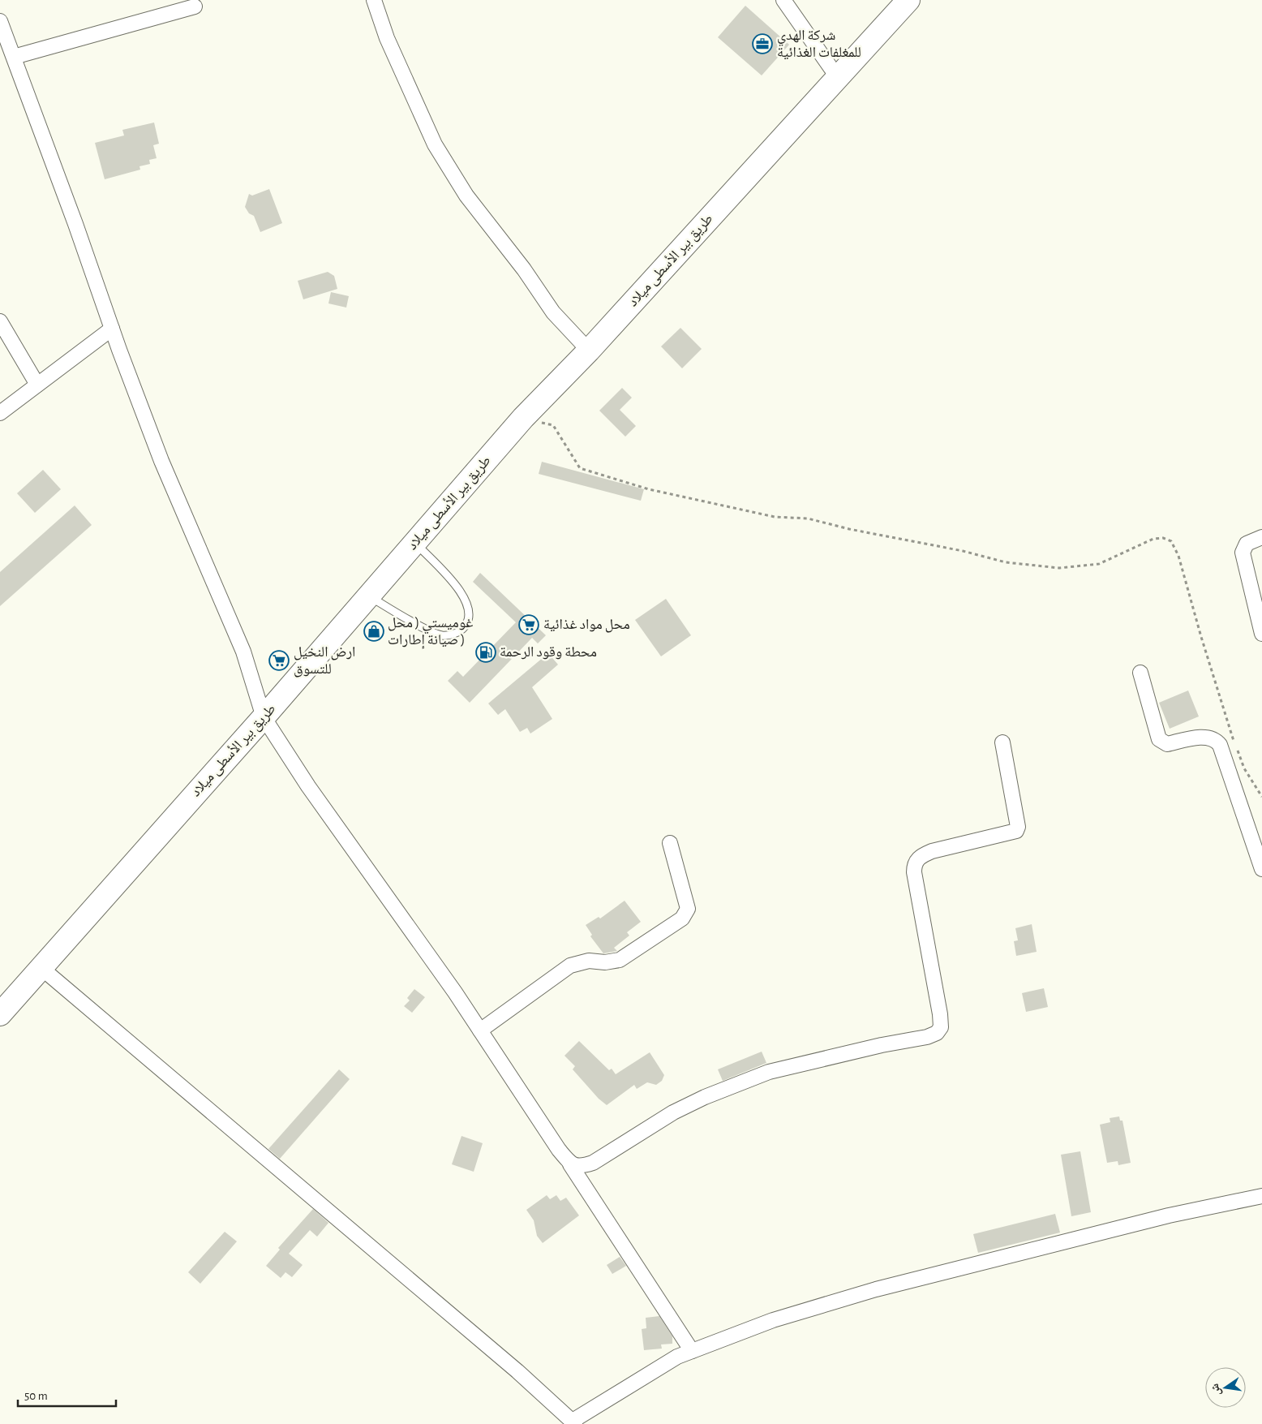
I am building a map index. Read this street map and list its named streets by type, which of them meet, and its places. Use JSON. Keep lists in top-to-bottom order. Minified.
{"streets":{"main road":["طريق بير الأسطى ميلاد"]},"places":{"office":["شركة الهدي للمغلفات الغذائية"],"supermarket":["محل مواد غذائية","ارض النخيل للتسوق"],"shop":["غوميستي ( محل صيانة إطارات )"],"fuel station":["محطة وقود الرحمة"]},"scale_bar":"50 m","north":"left"}
